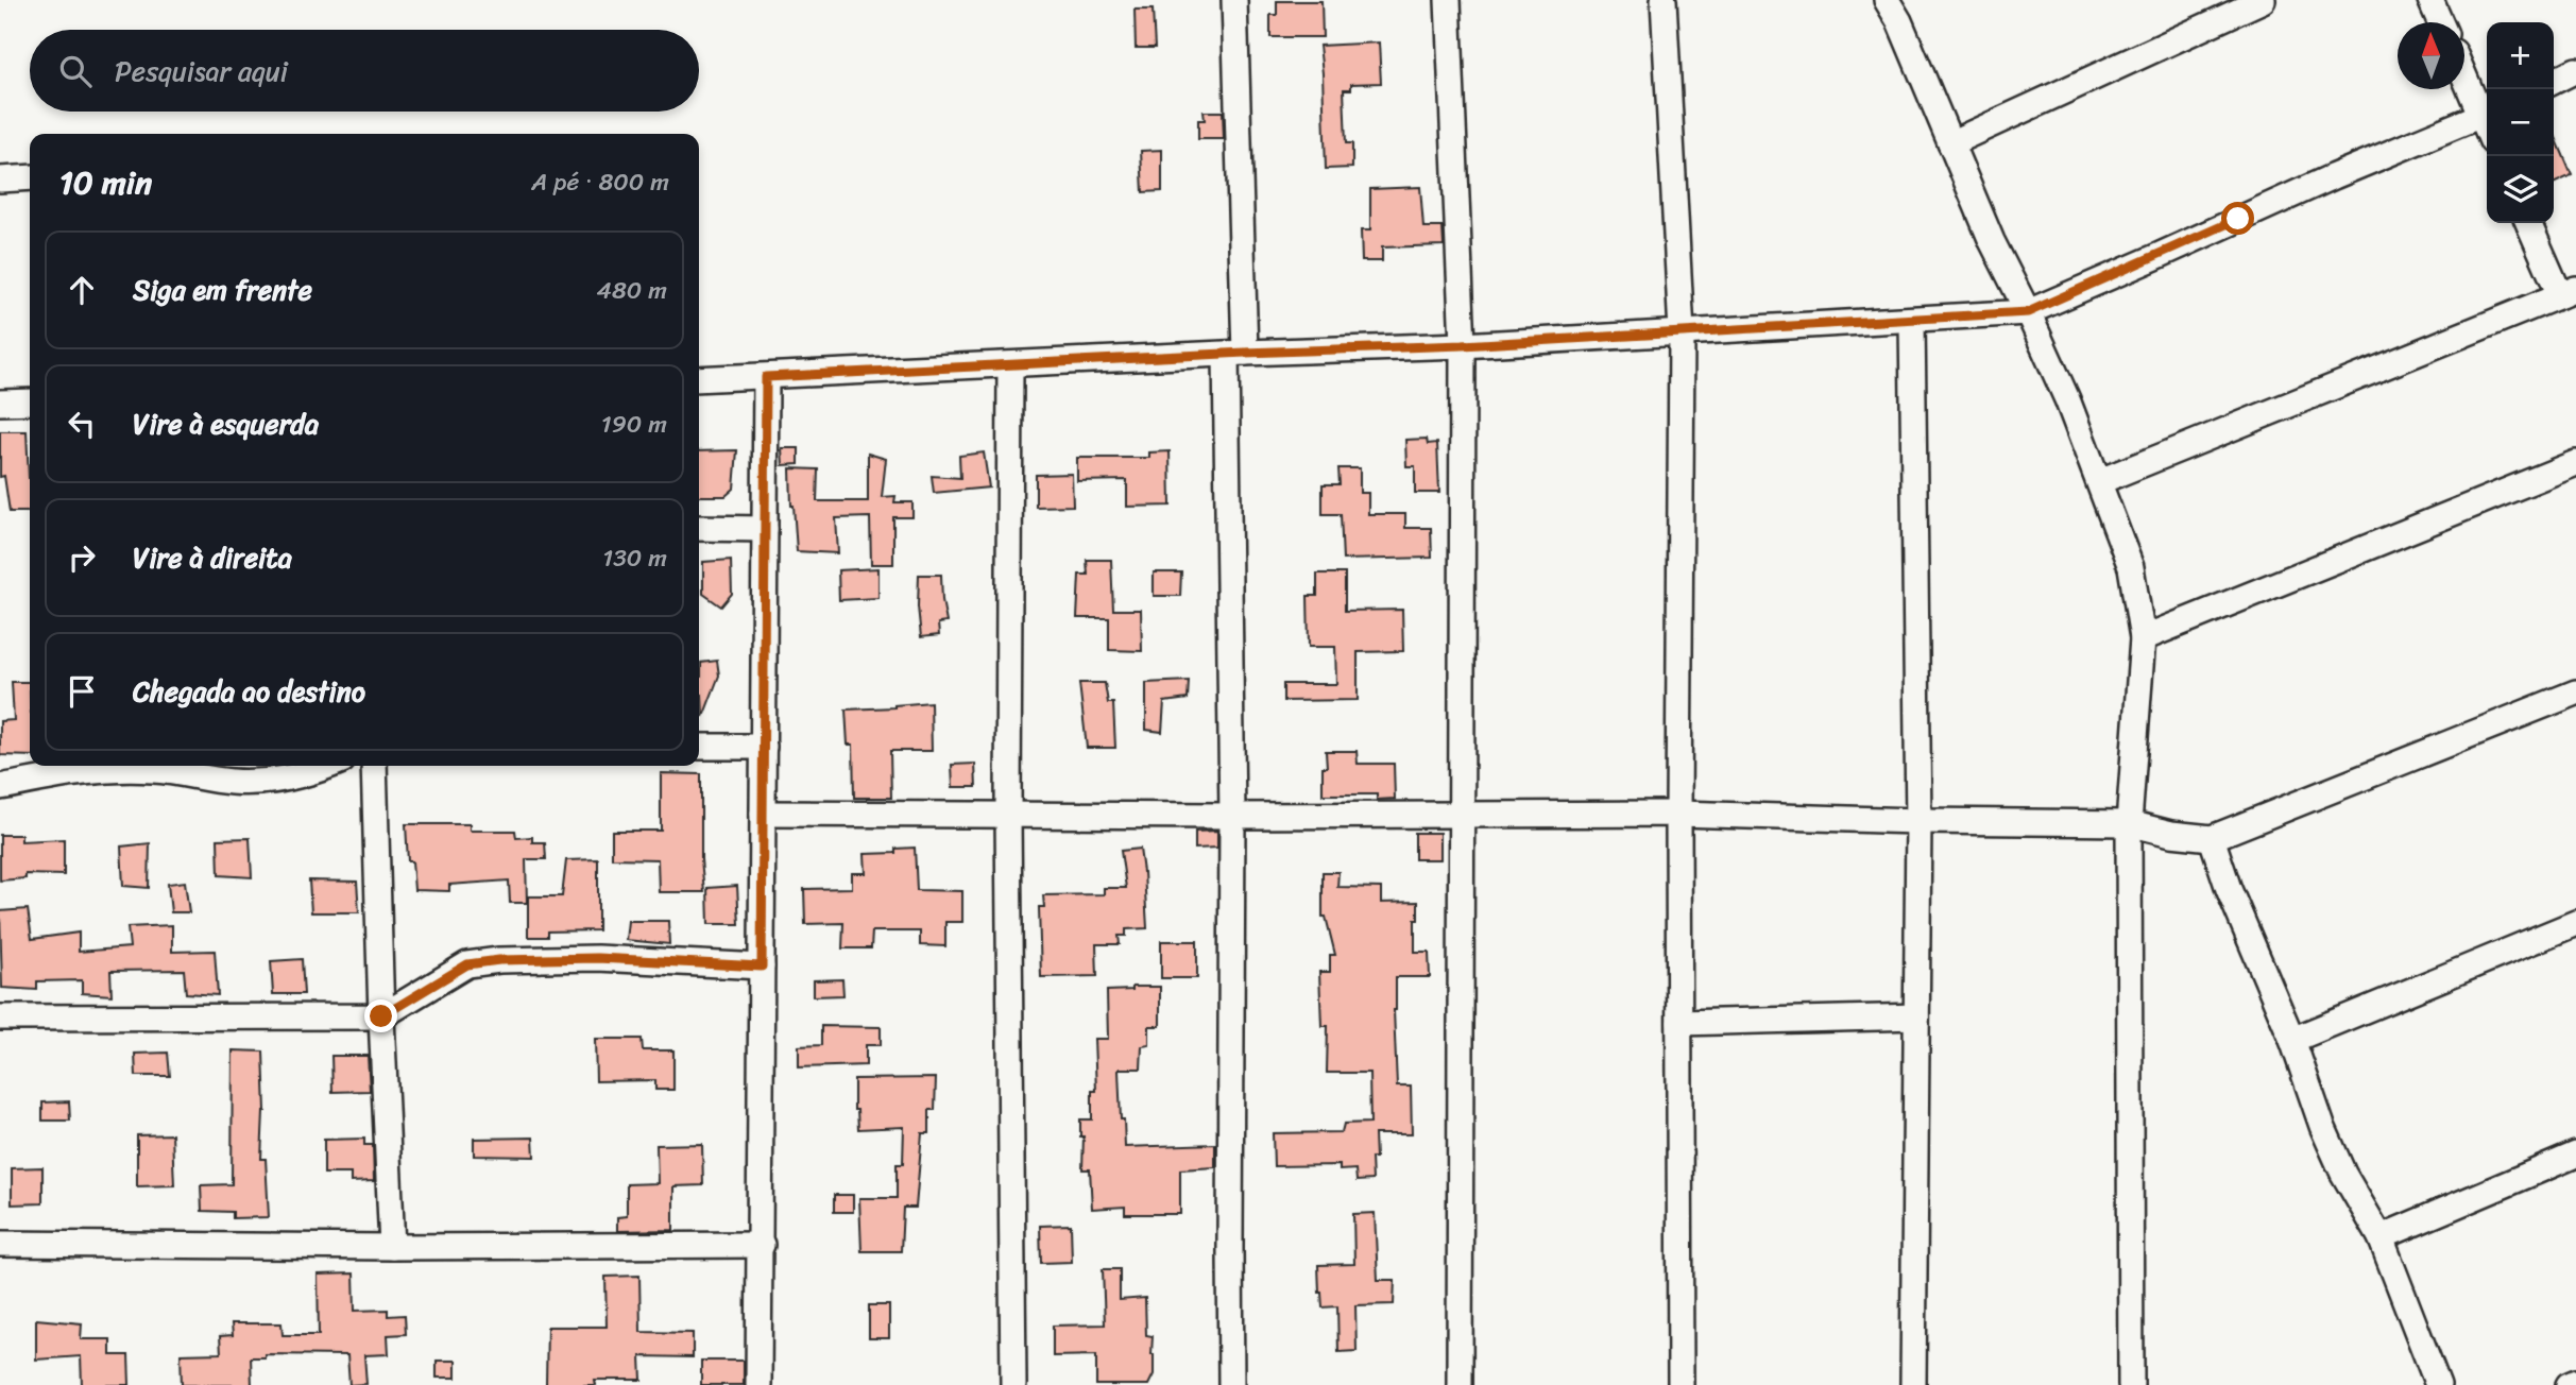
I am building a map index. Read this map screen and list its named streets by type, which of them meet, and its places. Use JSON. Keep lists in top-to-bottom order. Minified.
{"north":"top","page":{"map_buttons":["+","−"],"search":"Pesquisar aqui","heading":["10 min","A pé · 800 m"],"list":[["Siga em frente","480 m"],["Vire à esquerda","190 m"],["Vire à direita","130 m"],"Chegada ao destino"]}}
